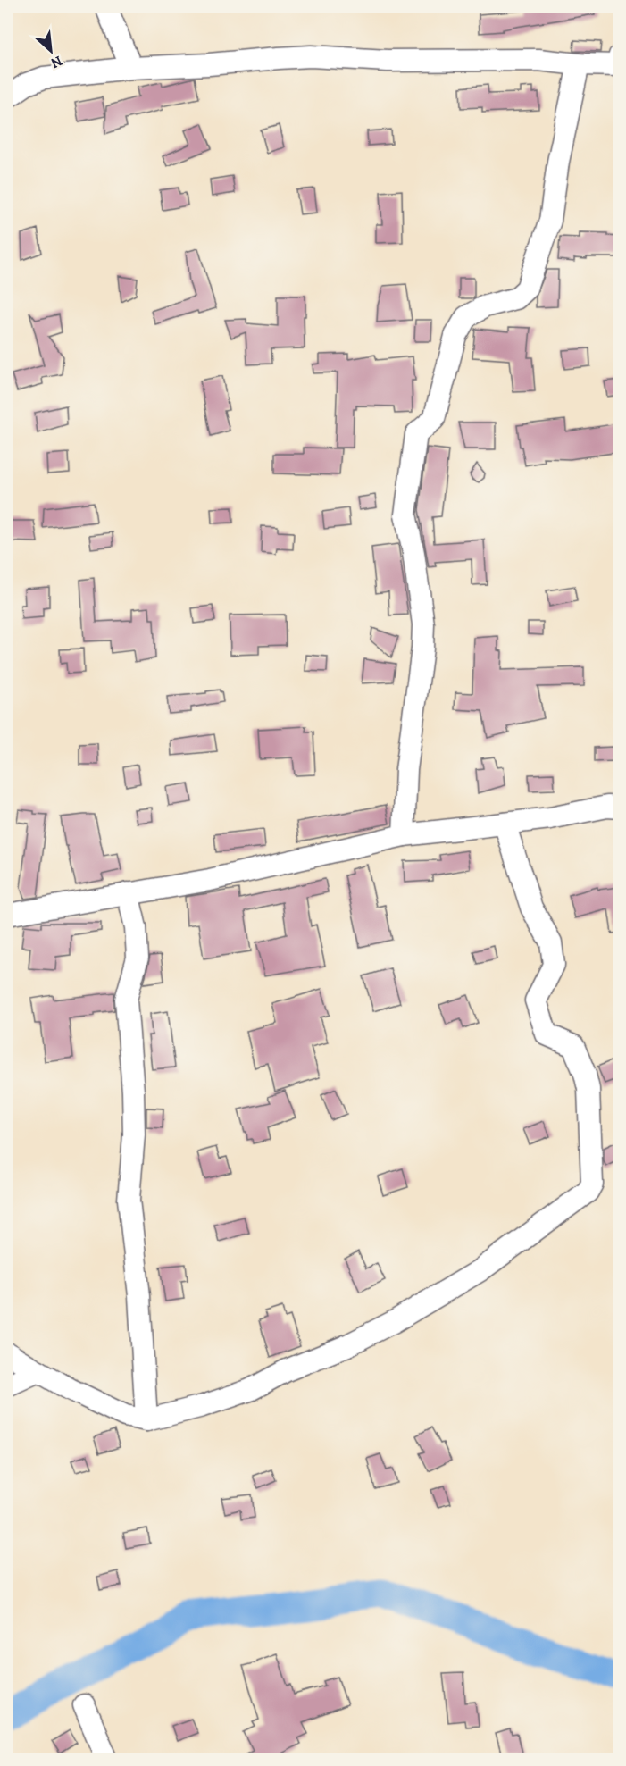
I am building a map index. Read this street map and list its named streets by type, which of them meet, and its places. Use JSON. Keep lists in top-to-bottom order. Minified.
{"north":"bottom right"}
